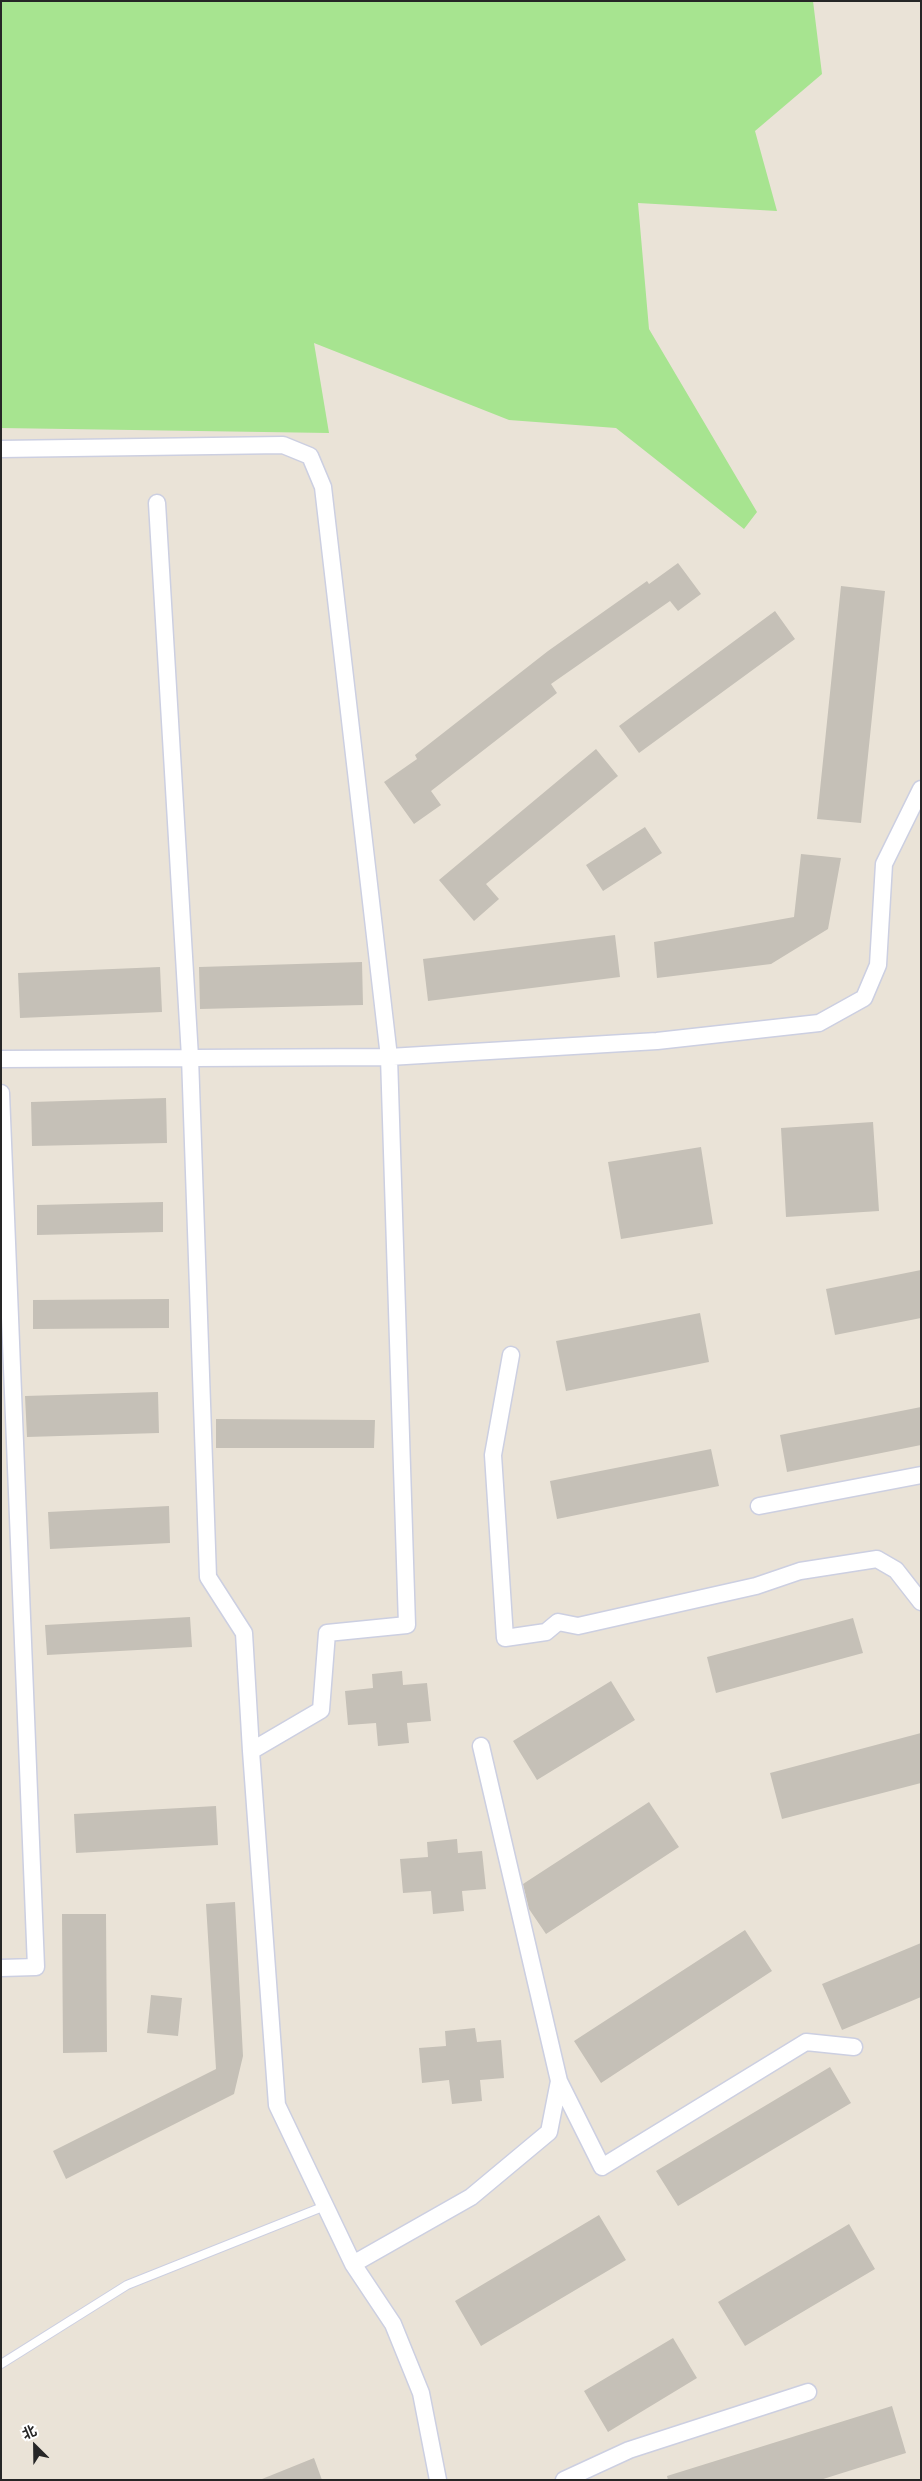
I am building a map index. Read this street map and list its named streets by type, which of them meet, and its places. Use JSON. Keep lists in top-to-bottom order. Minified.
{"north":"top left"}
